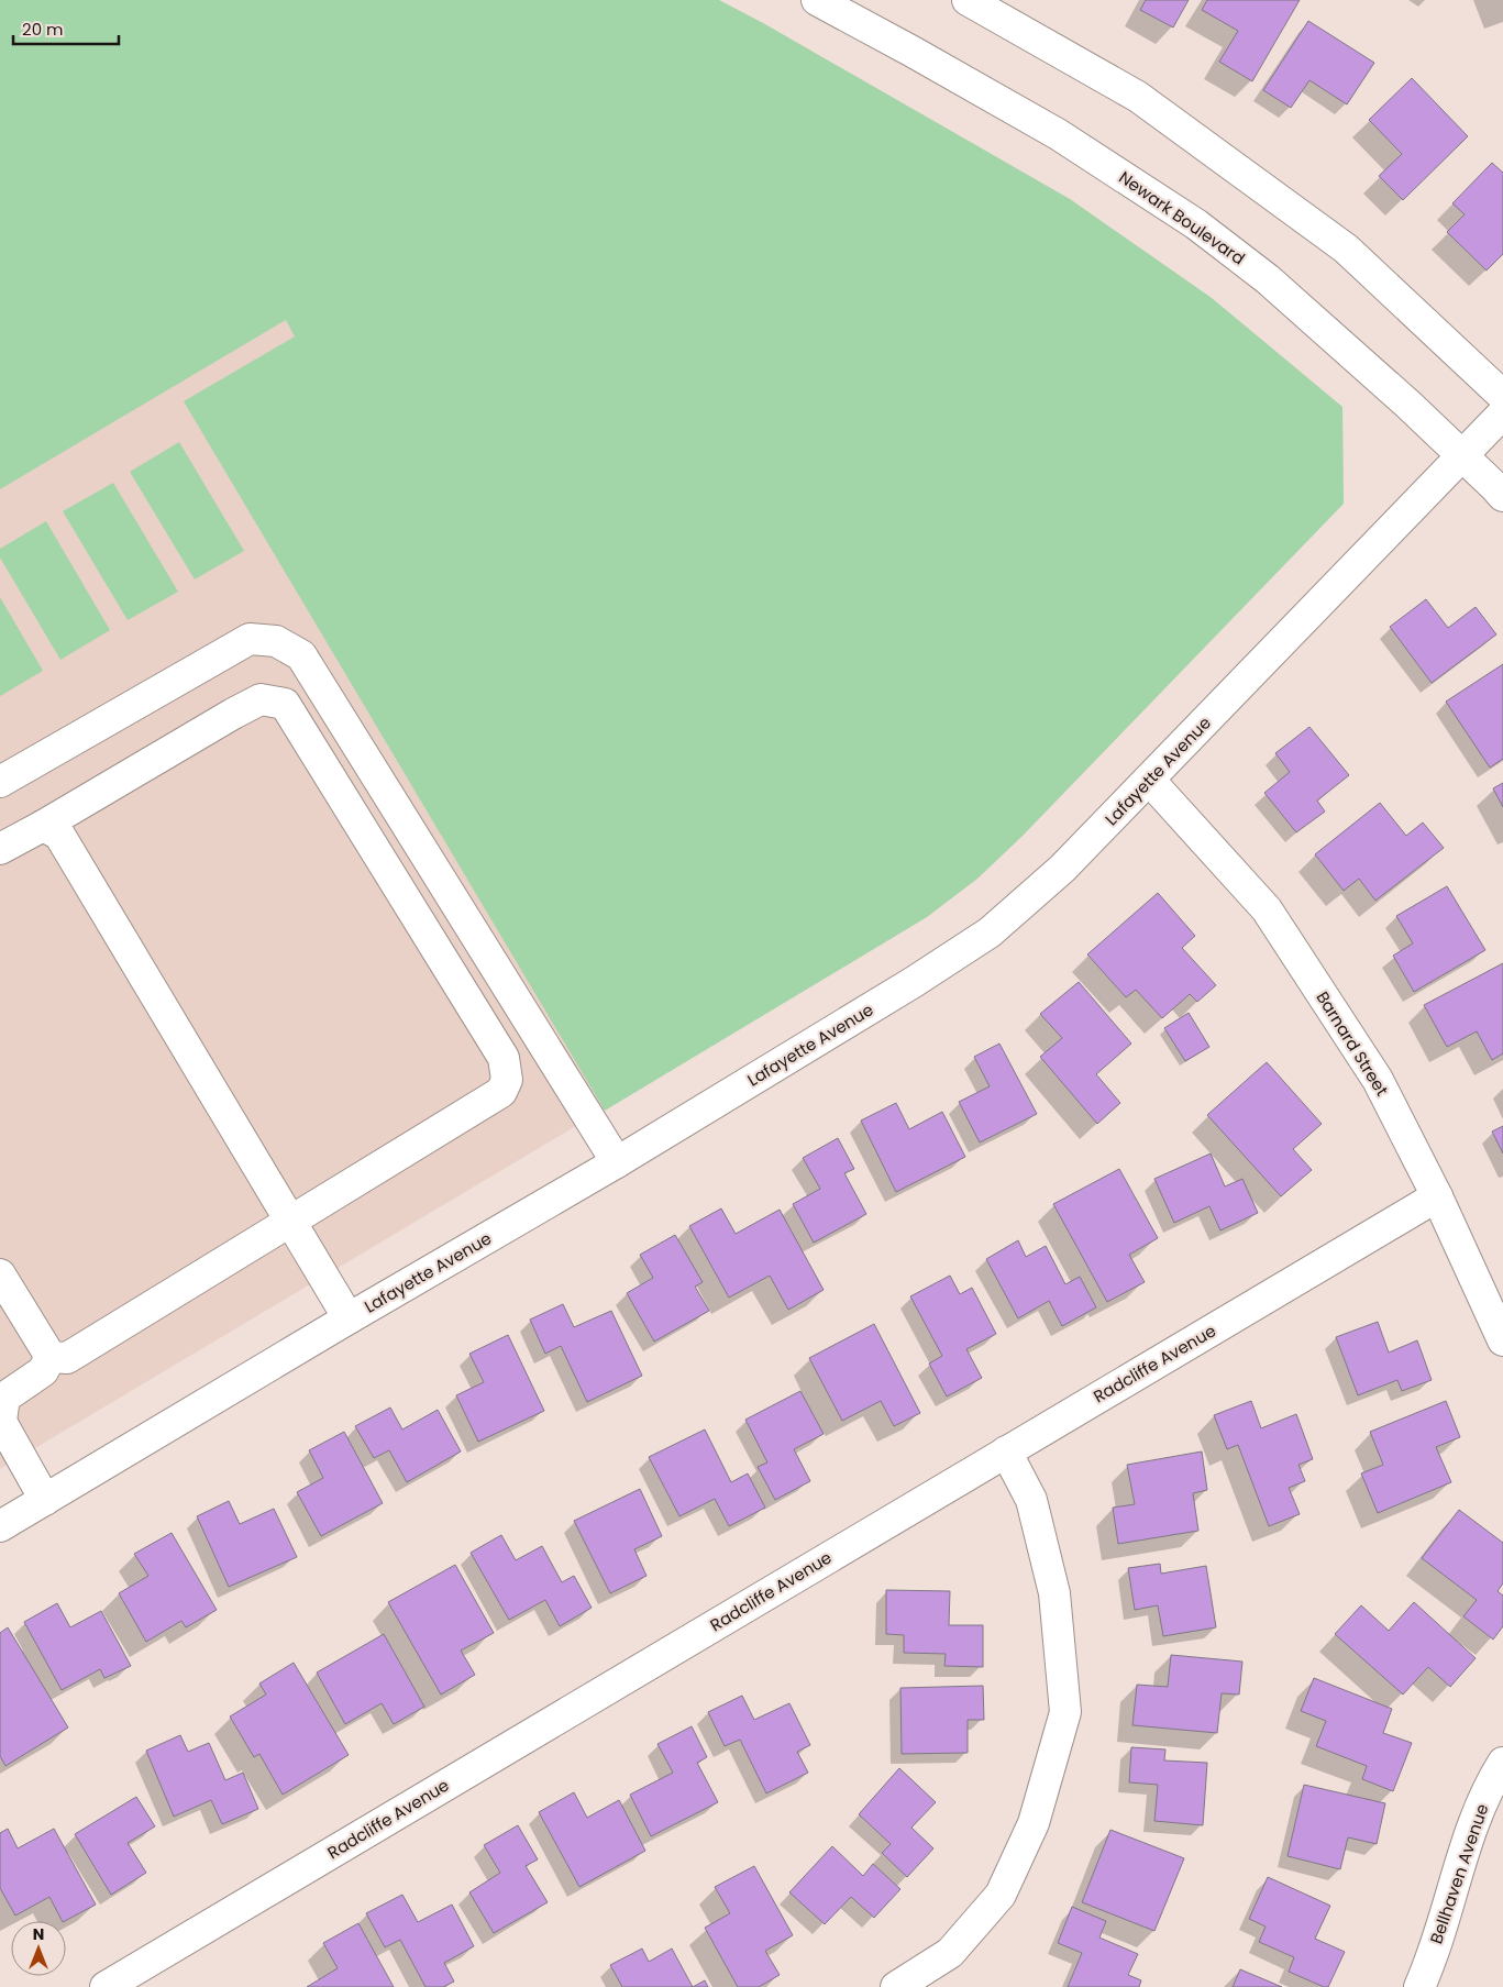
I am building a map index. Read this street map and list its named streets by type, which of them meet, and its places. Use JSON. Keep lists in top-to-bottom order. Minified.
{"streets":{"street":["Newark Boulevard","Lafayette Avenue","Barnard Street","Radcliffe Avenue","Bellhaven Avenue"]},"crossings":[["Newark Boulevard","Lafayette Avenue"],["Lafayette Avenue","Barnard Street"],["Barnard Street","Radcliffe Avenue"]],"scale_bar":"20 m","north":"top"}
